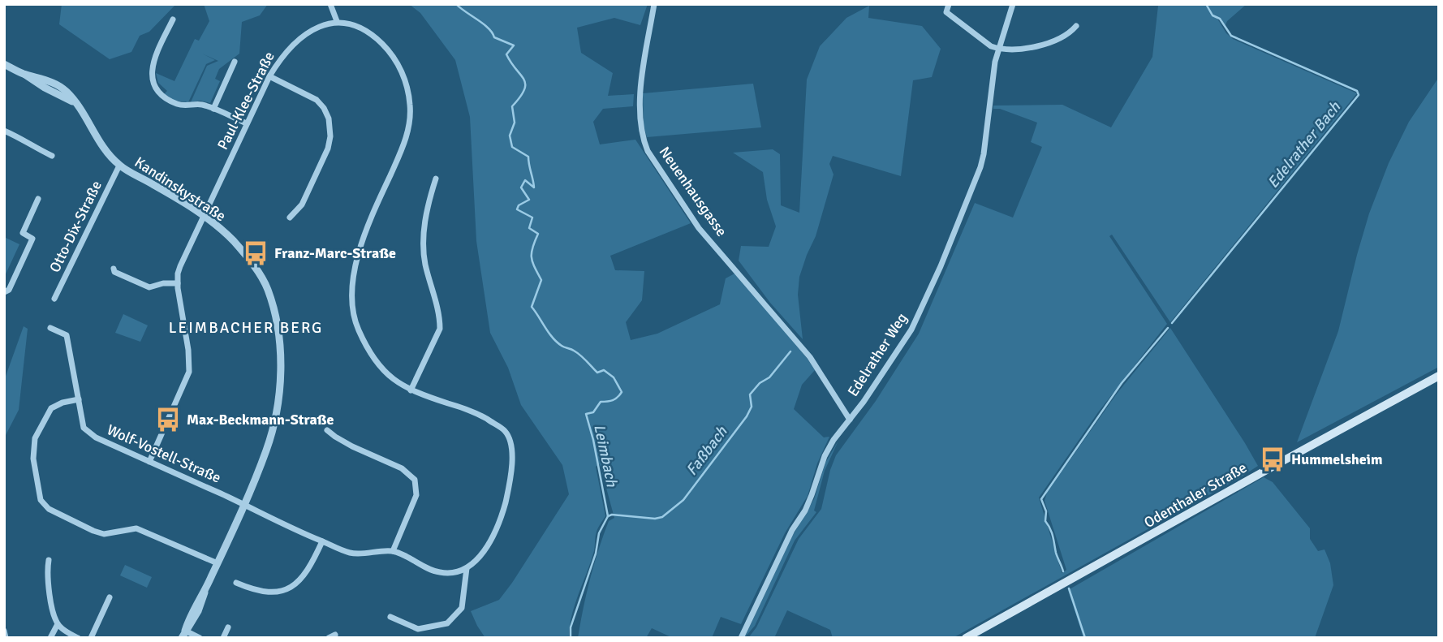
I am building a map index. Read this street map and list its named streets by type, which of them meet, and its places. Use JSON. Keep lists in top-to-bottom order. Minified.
{"streets":{"main road":["Odenthaler Straße"],"street":["Paul-Klee-Straße","Kandinskystraße","Neuenhausgasse","Otto-Dix-Straße","Edelrather Weg","Wolf-Vostell-Straße"]},"crossings":[["Paul-Klee-Straße","Kandinskystraße"],["Kandinskystraße","Otto-Dix-Straße"],["Kandinskystraße","Wolf-Vostell-Straße"],["Neuenhausgasse","Edelrather Weg"]],"districts":["LEIMBACHER BERG"],"water":["Edelrather Bach","Faßbach","Leimbach"],"places":{"bus stop":["Franz-Marc-Straße","Max-Beckmann-Straße","Hummelsheim"]}}
